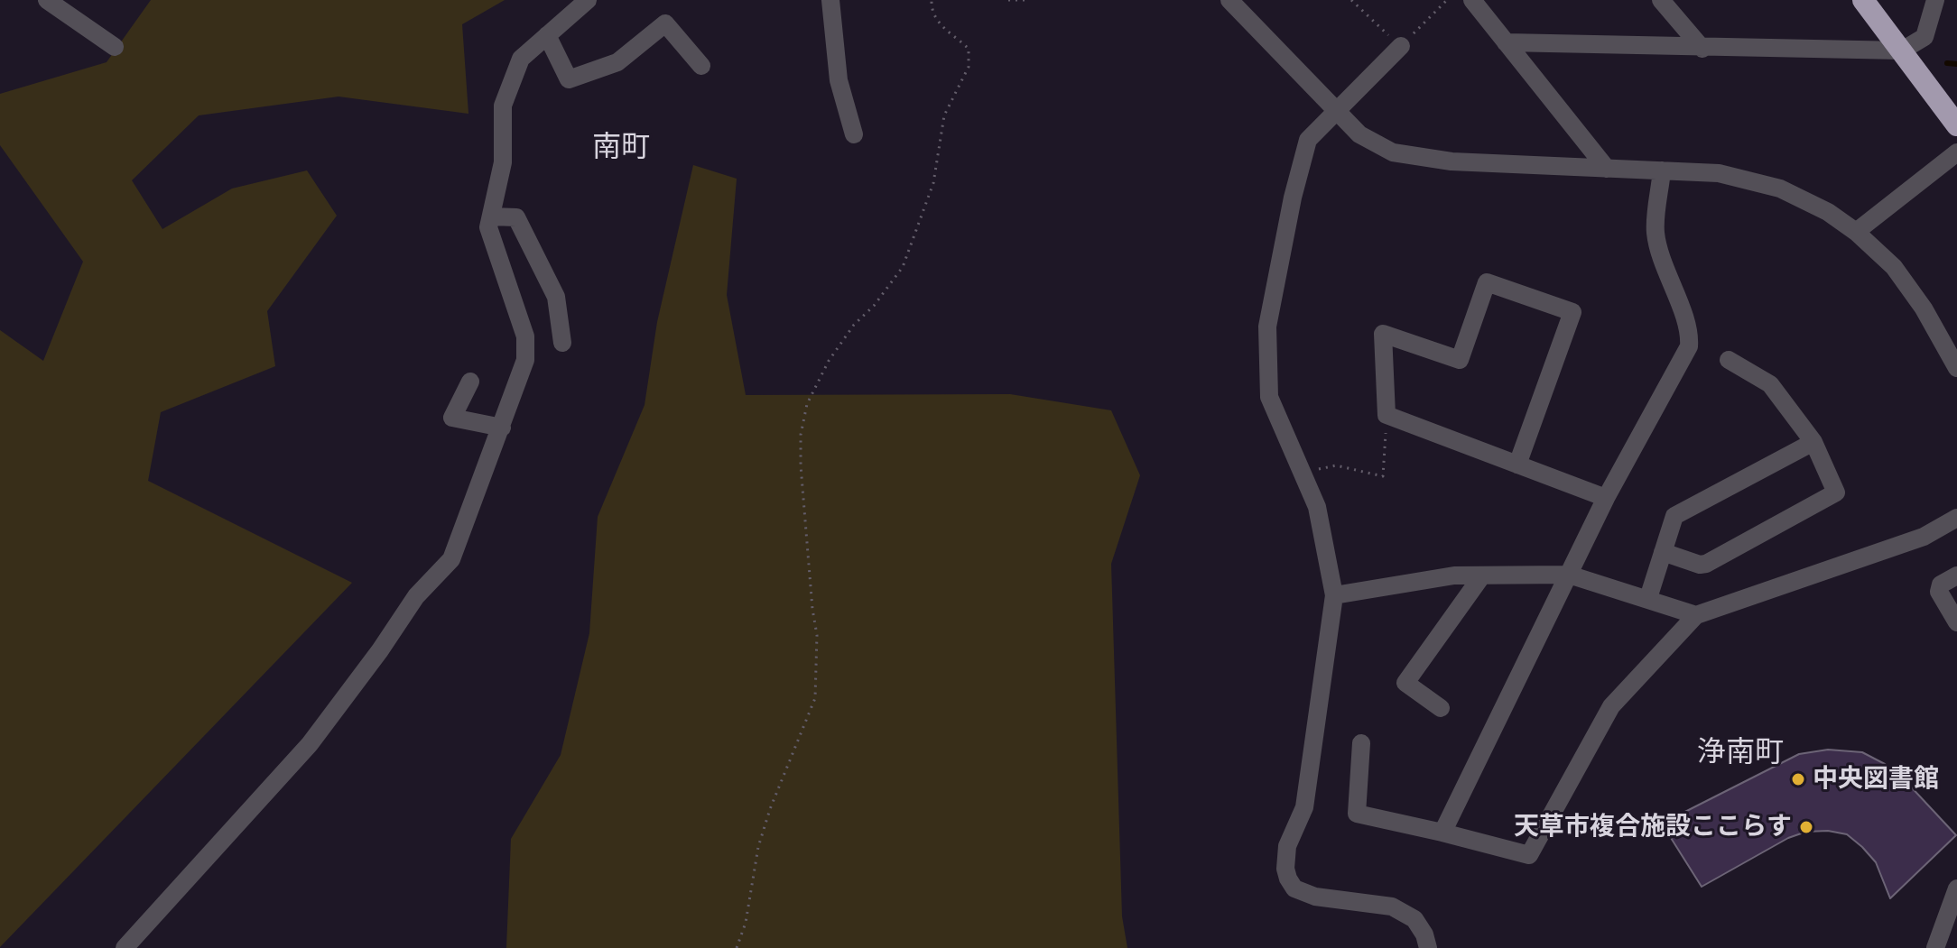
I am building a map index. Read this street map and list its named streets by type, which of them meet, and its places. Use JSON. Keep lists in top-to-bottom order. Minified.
{"districts":["南町","浄南町"],"places":["中央図書館","天草市複合施設ここらす"]}
